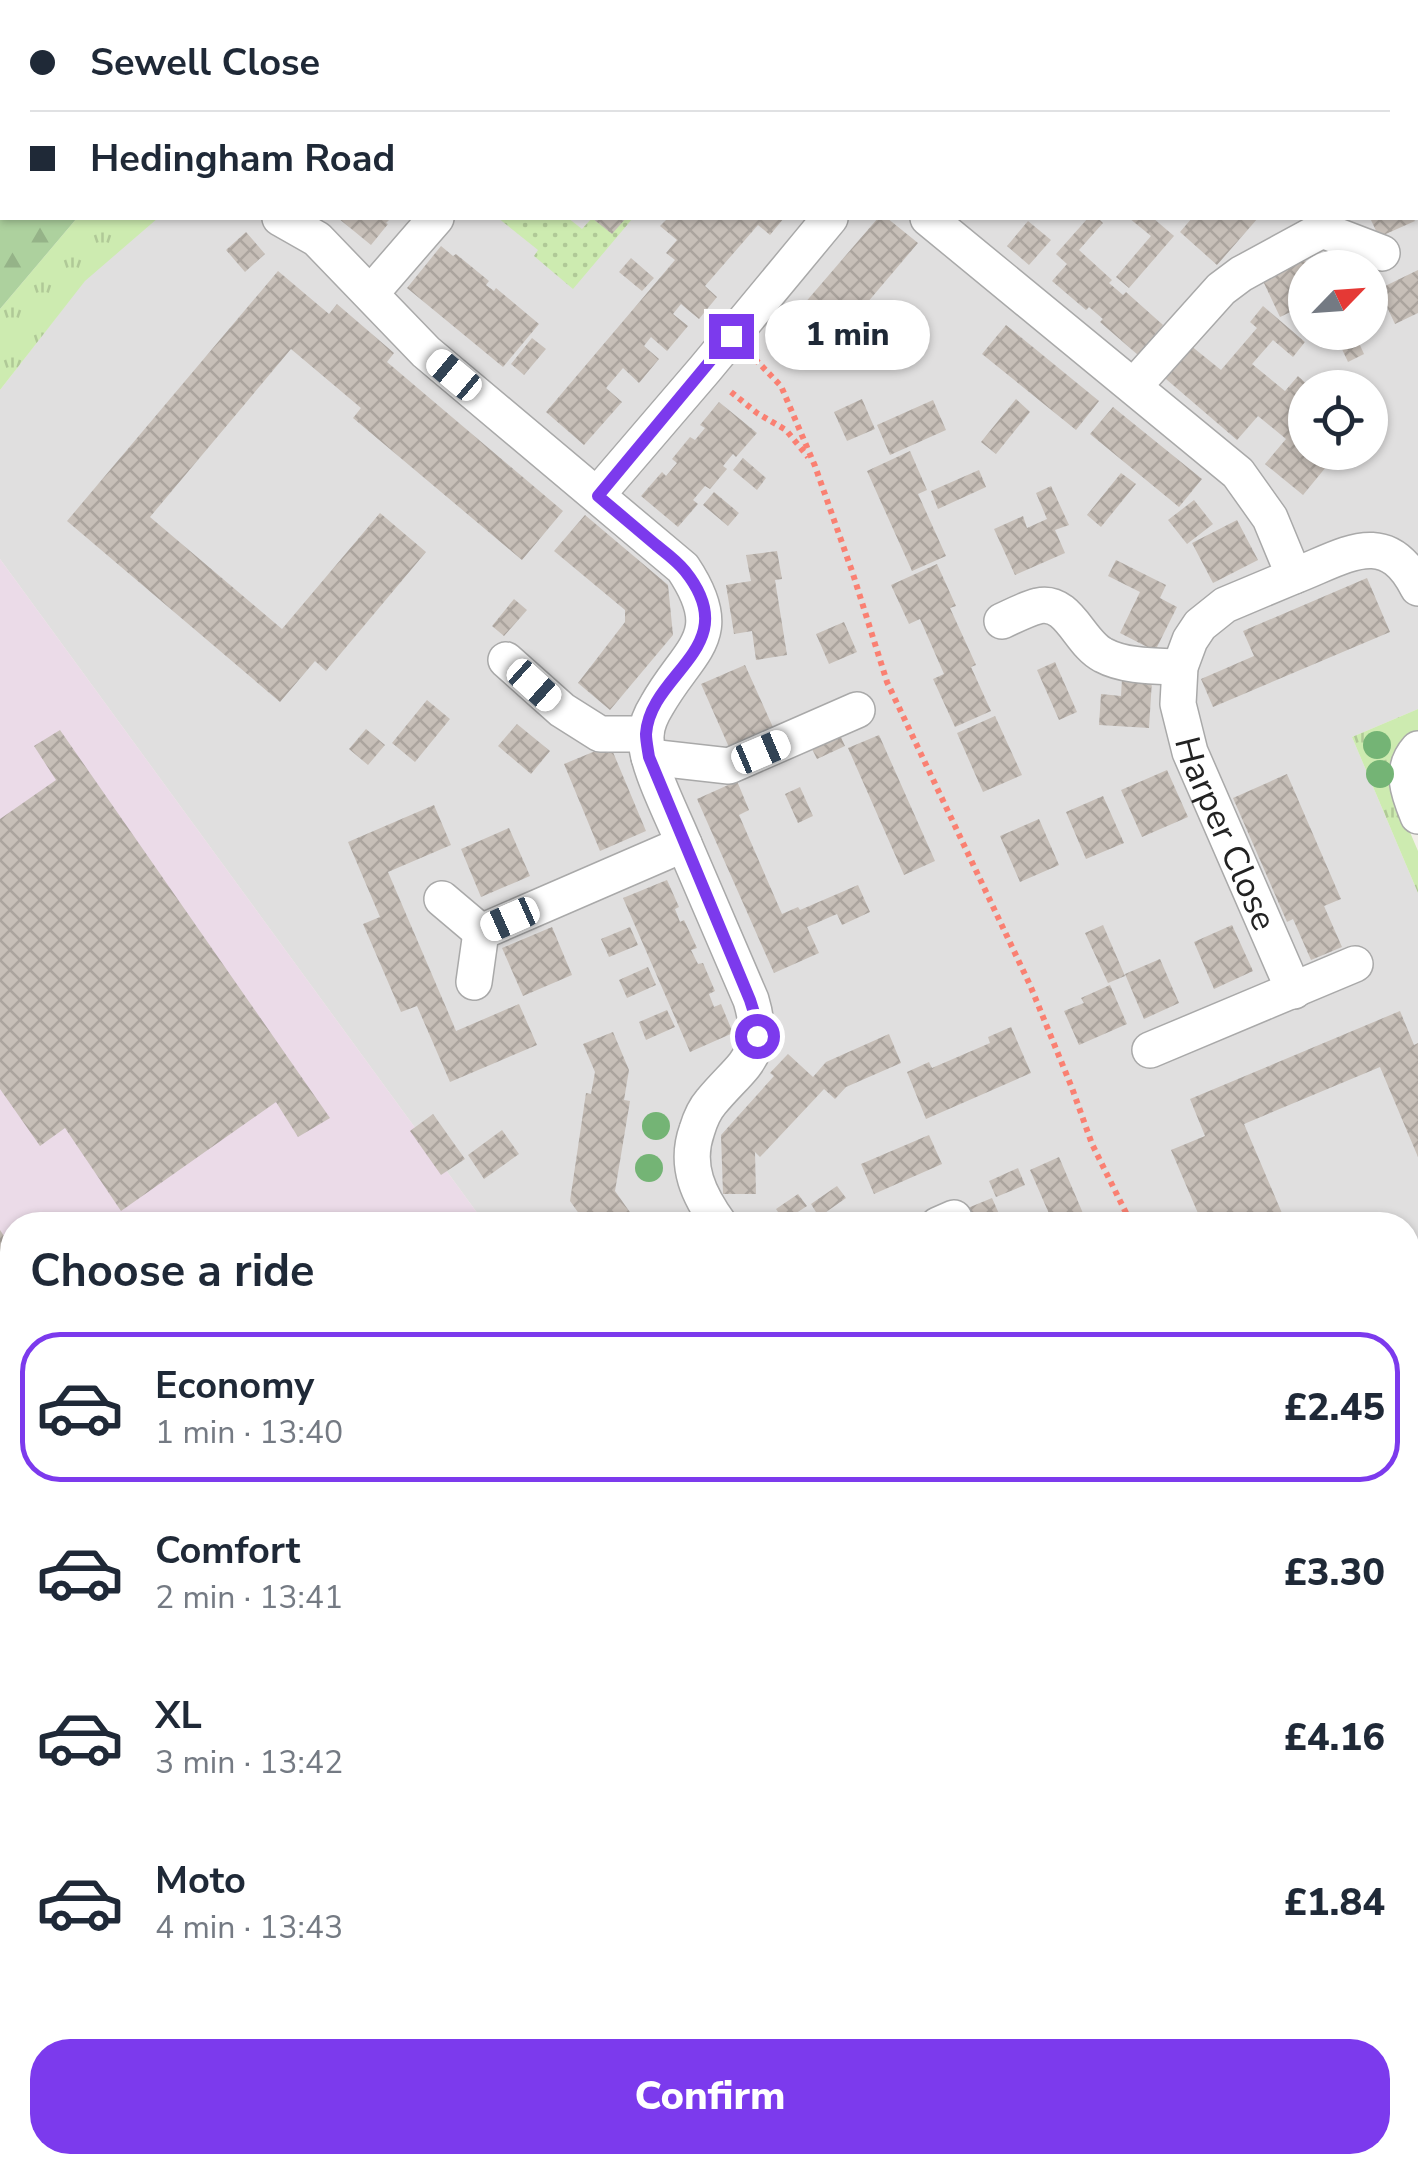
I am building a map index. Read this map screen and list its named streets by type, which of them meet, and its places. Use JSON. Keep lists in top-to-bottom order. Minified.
{"streets":{"street":["Harper Close"]},"north":"top right","page":{"banner":["Sewell Close","Hedingham Road"],"bubble":"1 min","heading":"Choose a ride","list":[{"name":"Economy","note":"1 min · 13:40","value":"£2.45"},{"name":"Comfort","note":"2 min · 13:41","value":"£3.30"},{"name":"XL","note":"3 min · 13:42","value":"£4.16"},{"name":"Moto","note":"4 min · 13:43","value":"£1.84"}],"buttons":"Confirm"}}
